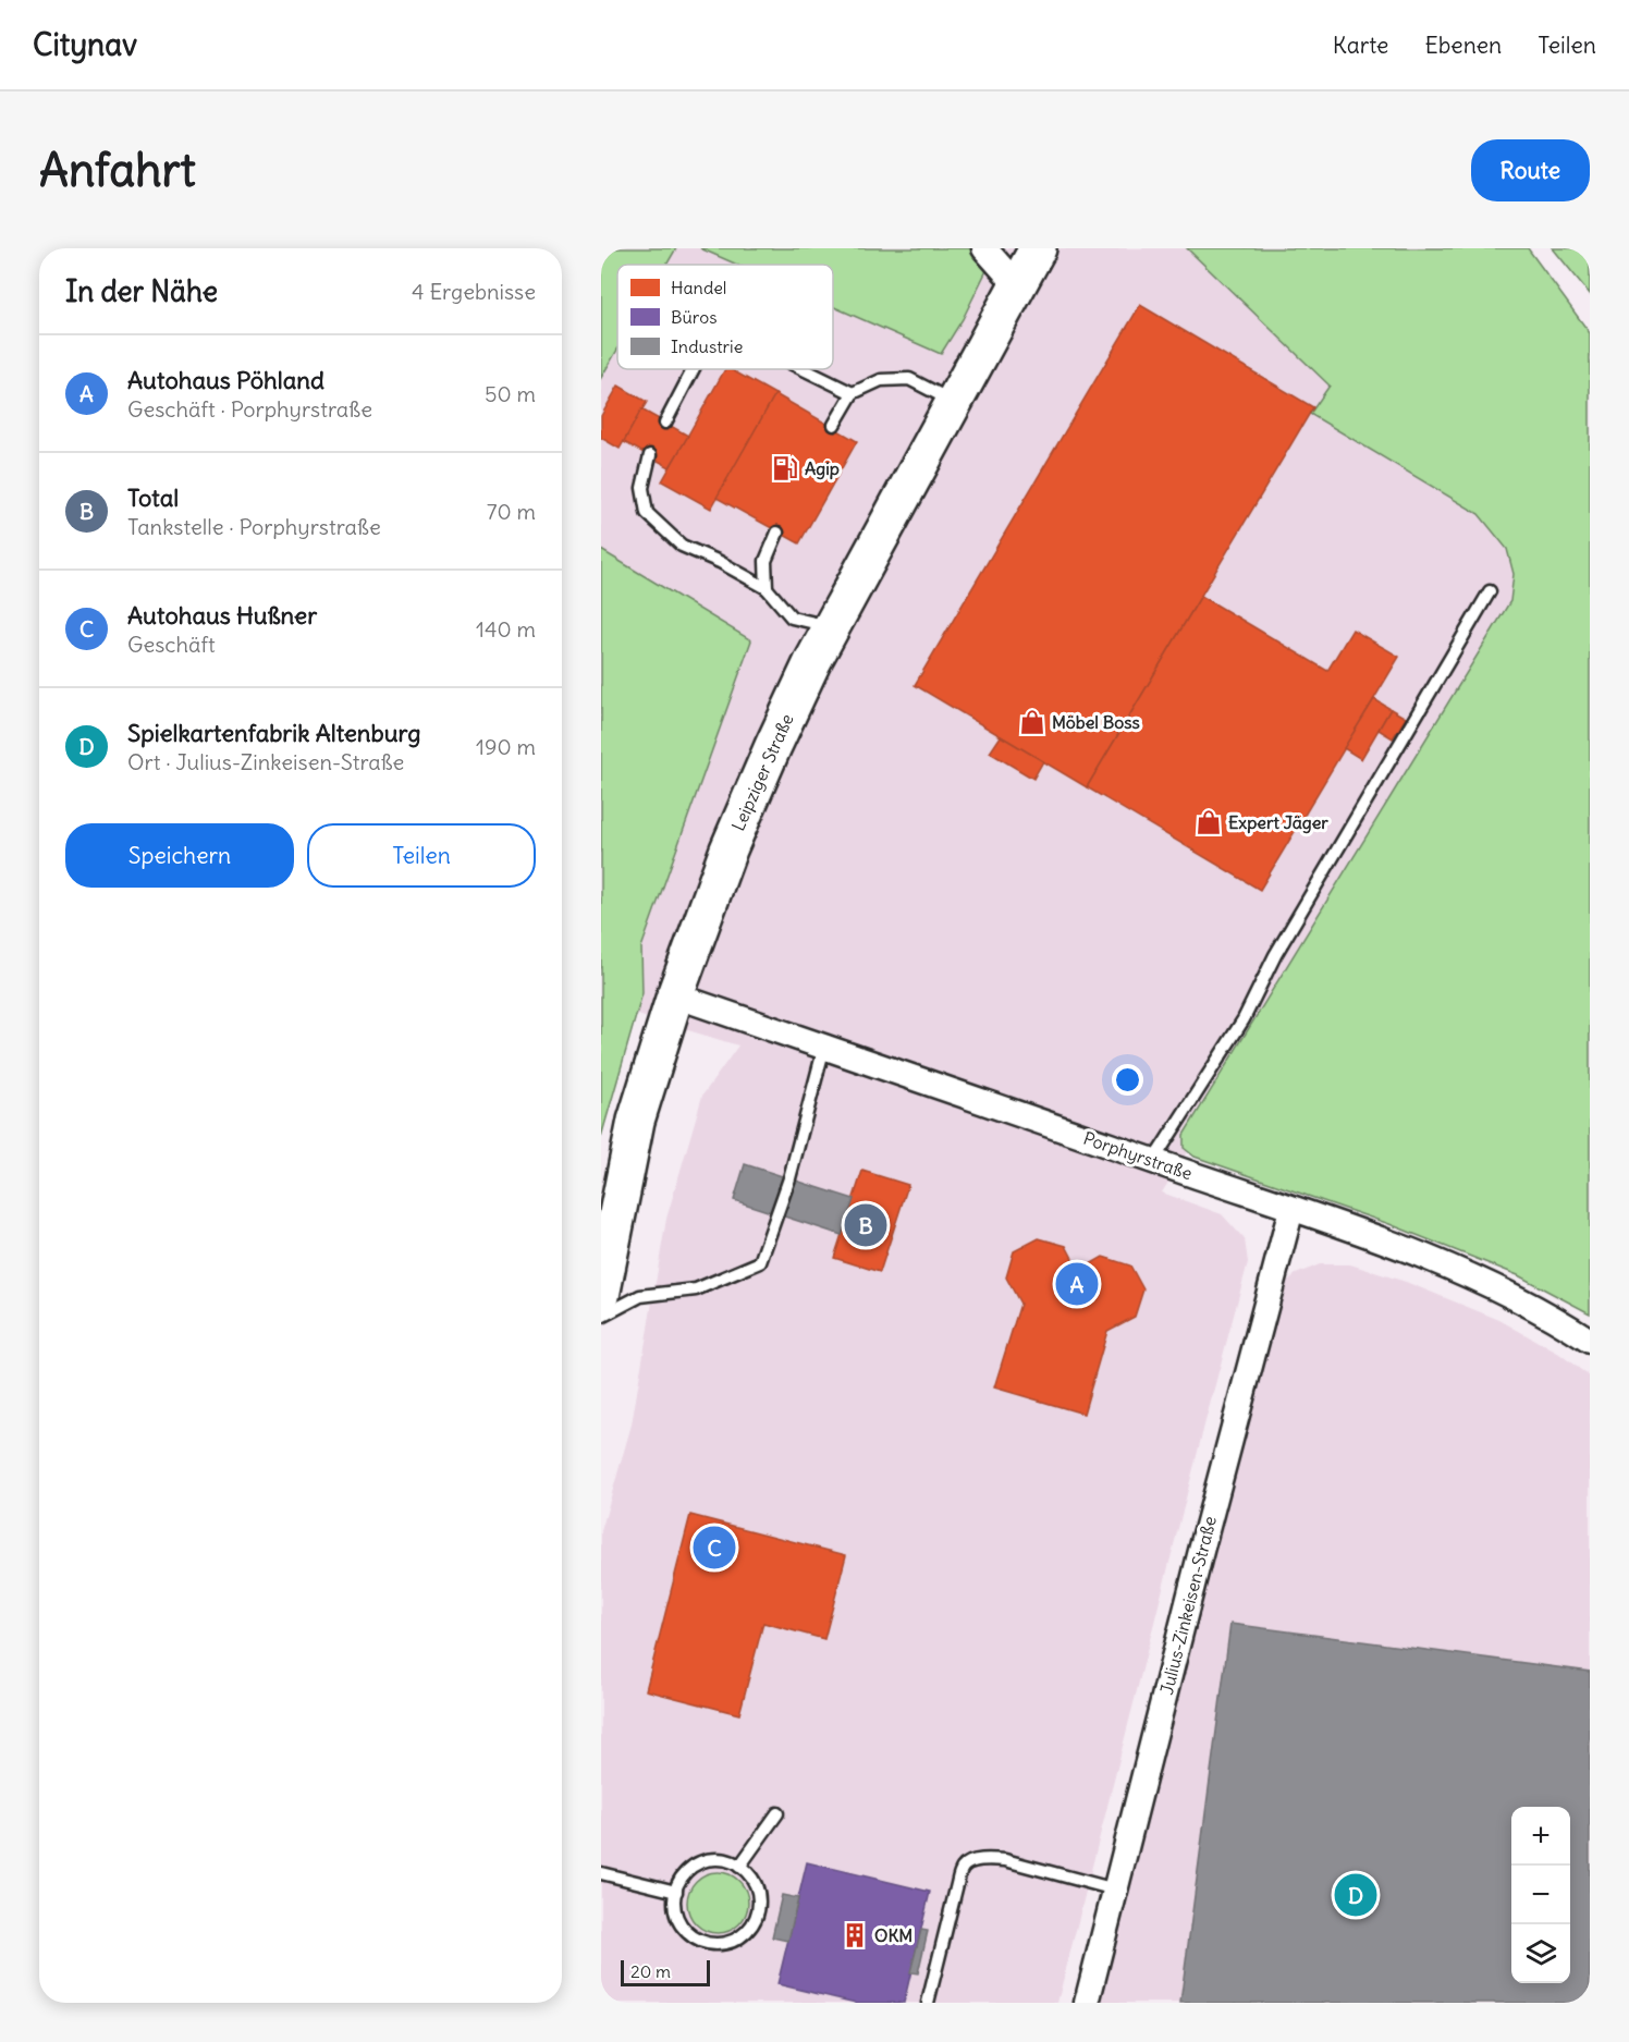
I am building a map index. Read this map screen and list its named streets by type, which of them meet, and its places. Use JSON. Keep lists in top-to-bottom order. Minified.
{"streets":{"main road":["Leipziger Straße"],"street":["Porphyrstraße","Julius-Zinkeisen-Straße"]},"crossings":[["Leipziger Straße","Porphyrstraße"],["Porphyrstraße","Julius-Zinkeisen-Straße"]],"places":{"fuel station":["Agip"],"shop":["Möbel Boss","Expert Jäger"],"building":["OKM"]},"legend":["Handel","Büros","Industrie"],"scale_bar":"20 m","page":{"header":"Citynav","nav":["Karte","Ebenen","Teilen"],"buttons":["Route",["Speichern","Teilen"]],"title":"Anfahrt","heading":["In der Nähe","4 Ergebnisse"],"list":[{"mark":"A","name":"Autohaus Pöhland","note":"Geschäft · Porphyrstraße","value":"50 m"},{"mark":"B","name":"Total","note":"Tankstelle · Porphyrstraße","value":"70 m"},{"mark":"C","name":"Autohaus Hußner","note":"Geschäft","value":"140 m"},{"mark":"D","name":"Spielkartenfabrik Altenburg","note":"Ort · Julius-Zinkeisen-Straße","value":"190 m"}],"pins":["B","A","C","D"],"map_buttons":["+","−"],"scale":"20 m"}}
